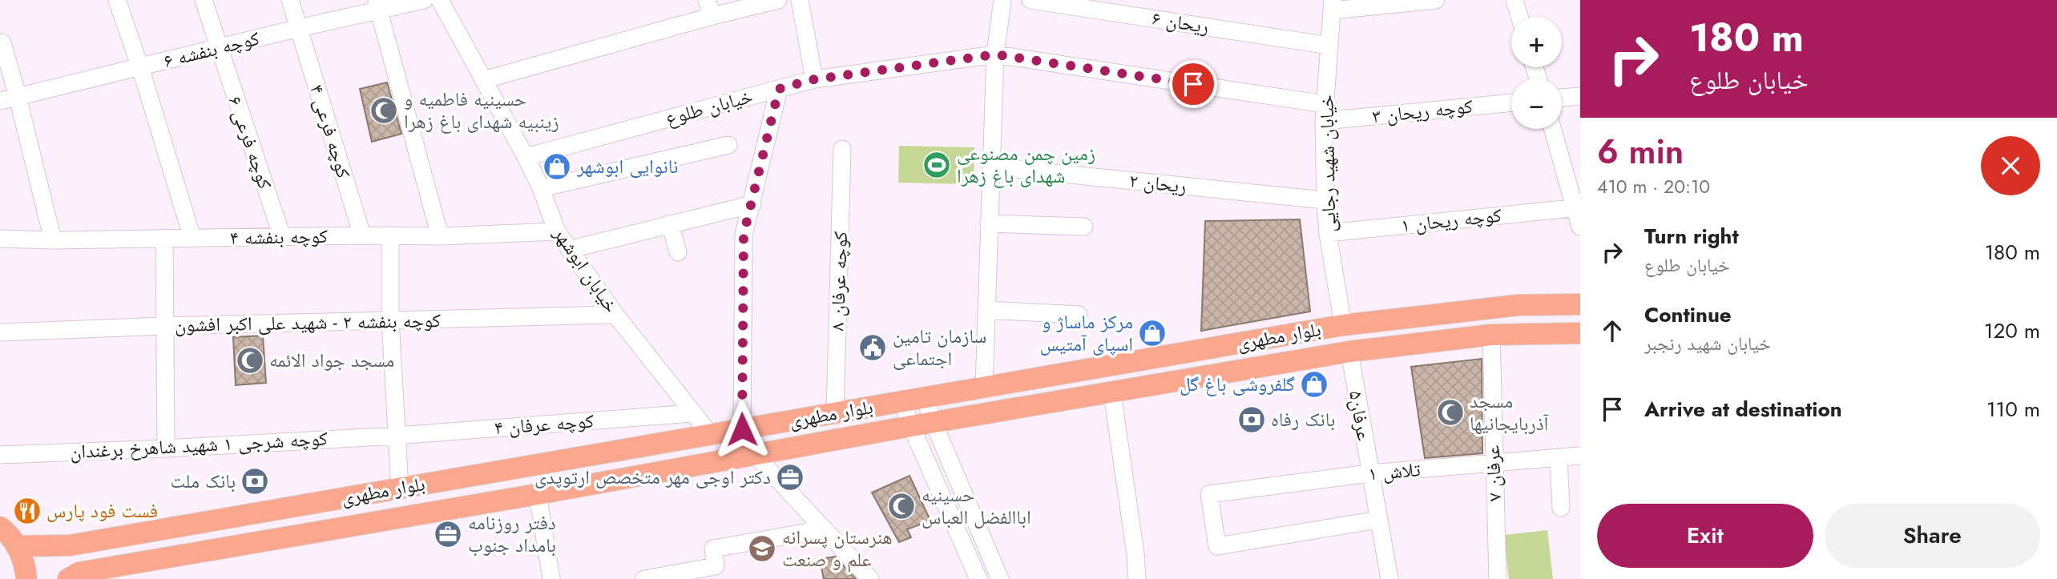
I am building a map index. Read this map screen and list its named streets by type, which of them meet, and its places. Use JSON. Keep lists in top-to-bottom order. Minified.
{"streets":{"main road":["بلوار مطهری"],"street":["ریحان ۶","کوچه بنفشه ۶","خیابان طلوع","کوچه ریحان ۳","کوچه فرعی ۴","کوچه فرعی ۶","خیابان شهید رجایی","ریحان ۲","کوچه ریحان ۱","کوچه بنفشه ۴","خیابان ابوشهر","کوچه عرفان ۸","کوچه بنفشه ۲ - شهید علی اکبر افشون","عرفان۵","کوچه عرفان ۴","کوچه شرجی ۱ شهید شاهرخ برغندان","تلاش ۱","عرفان ۷"]},"crossings":[["ریحان ۶","خیابان شهید رجایی"],["کوچه بنفشه ۶","کوچه فرعی ۴"],["کوچه بنفشه ۶","کوچه فرعی ۶"],["خیابان طلوع","کوچه ریحان ۳"],["خیابان طلوع","خیابان ابوشهر"],["کوچه ریحان ۳","خیابان شهید رجایی"],["کوچه فرعی ۴","کوچه بنفشه ۴"],["کوچه فرعی ۶","کوچه بنفشه ۴"],["خیابان شهید رجایی","ریحان ۲"],["خیابان شهید رجایی","کوچه ریحان ۱"],["خیابان شهید رجایی","بلوار مطهری"],["کوچه بنفشه ۴","خیابان ابوشهر"],["خیابان ابوشهر","کوچه بنفشه ۲ - شهید علی اکبر افشون"],["خیابان ابوشهر","بلوار مطهری"],["خیابان ابوشهر","کوچه عرفان ۴"],["کوچه عرفان ۸","بلوار مطهری"],["بلوار مطهری","عرفان۵"],["بلوار مطهری","عرفان ۷"],["عرفان۵","تلاش ۱"],["کوچه عرفان ۴","کوچه شرجی ۱ شهید شاهرخ برغندان"],["تلاش ۱","عرفان ۷"]],"places":{"mosque":["حسینیه فاطمیه و زینبیه شهدای باغ زهرا","مسجد جواد الائمه","مسجد آذربایجانیها","حسینیه اباالفضل العباس"],"sports":["زمین چمن مصنوعی شهدای باغ زهرا"],"shop":["نانوایی ابوشهر","مرکز ماساژ و اسپای آمتیس","گلفروشی باغ گل"],"public building":["سازمان تامین اجتماعی"],"bank":["بانک رفاه","بانک ملت"],"office":["دکتر اوجی مهر متخصص ارتوپدی","دفتر روزنامه بامداد جنوب"],"restaurant":["فست فود پارس"],"school or university":["هنرستان پسرانه علم و صنعت"]},"page":{"turn":["180 m","خیابان طلوع"],"map_buttons":["+","−"],"heading":["6 min","410 m · 20:10"],"list":[{"name":"Turn right","note":"خیابان طلوع","value":"180 m"},{"name":"Continue","note":"خیابان شهید رنجبر","value":"120 m"},{"name":"Arrive at destination","value":"110 m"}],"buttons":["Exit","Share"]}}
